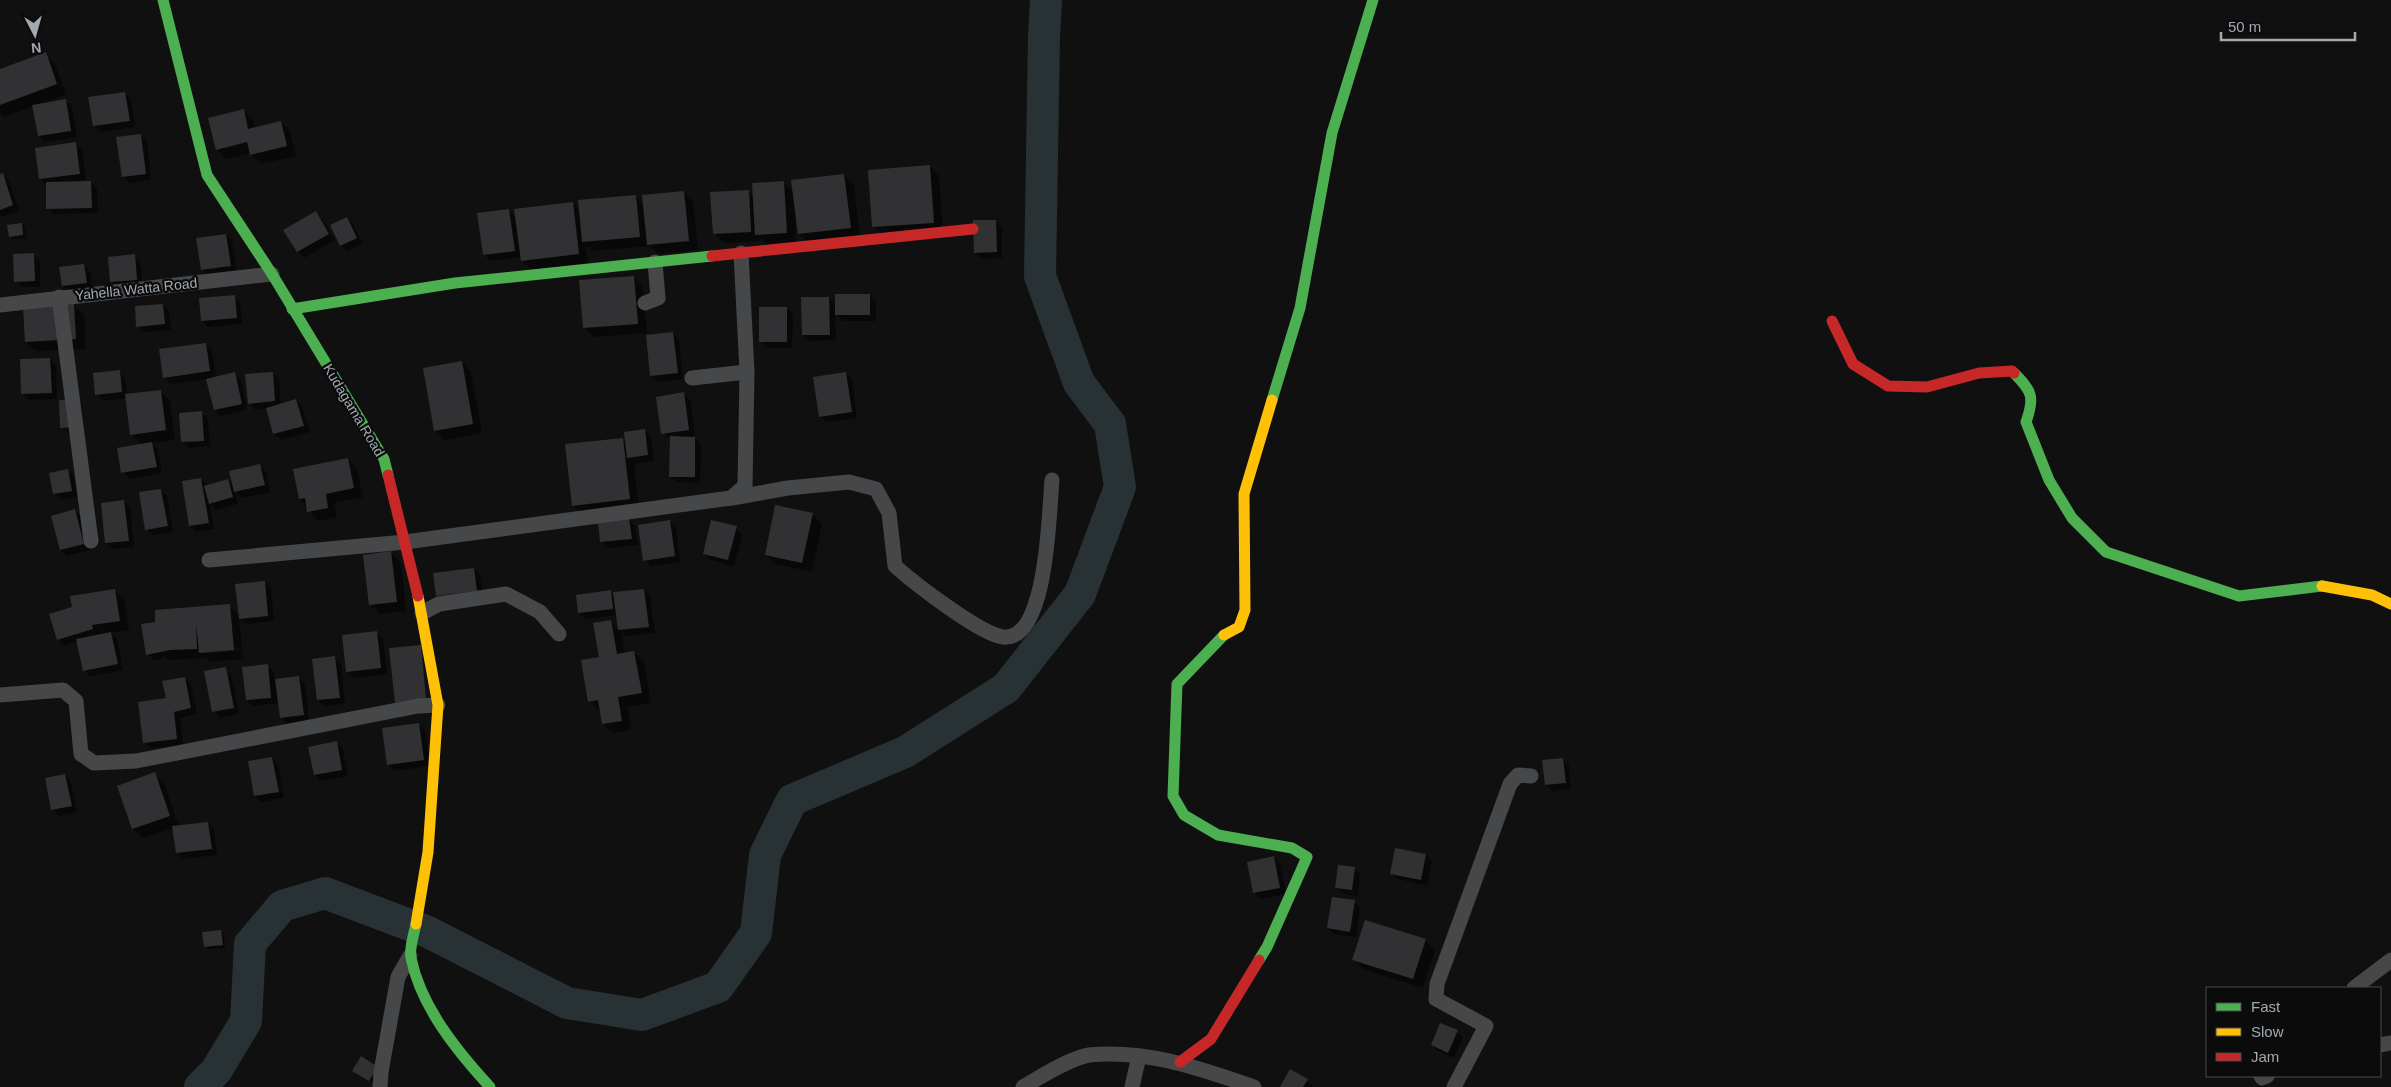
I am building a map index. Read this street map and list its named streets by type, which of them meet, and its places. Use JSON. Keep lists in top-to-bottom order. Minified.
{"streets":{"street":["Yahella Watta Road","Kudagama Road"]},"crossings":[["Yahella Watta Road","Kudagama Road"]],"legend":["Fast","Slow","Jam"],"scale_bar":"50 m","north":"bottom"}
